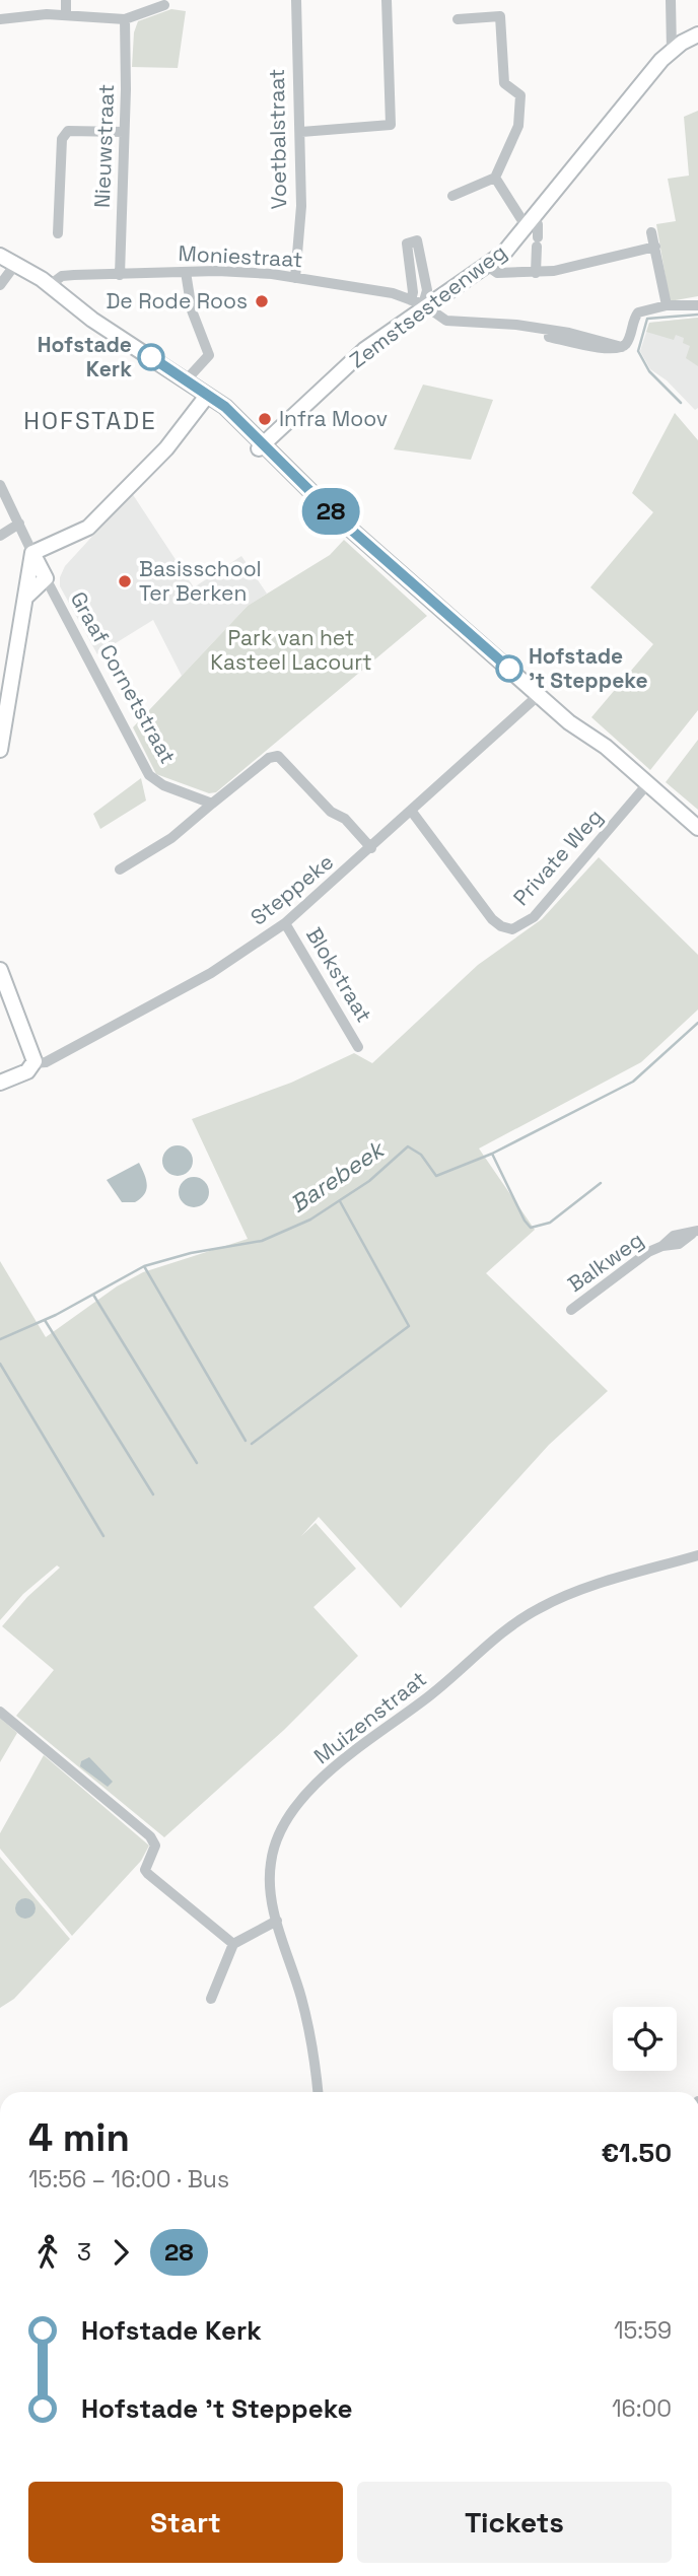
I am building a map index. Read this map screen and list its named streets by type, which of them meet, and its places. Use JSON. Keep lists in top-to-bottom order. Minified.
{"streets":{"street":["Voetbalstraat","Nieuwstraat","Moniestraat","Zemstsesteenweg","Graaf Cornetstraat","Private Weg","Steppeke","Blokstraat","Balkweg","Muizenstraat"]},"crossings":[["Voetbalstraat","Moniestraat"],["Nieuwstraat","Moniestraat"],["Moniestraat","Zemstsesteenweg"],["Private Weg","Steppeke"],["Steppeke","Blokstraat"]],"districts":["HOFSTADE"],"water":["Barebeek"],"parks":["Park van het Kasteel Lacourt"],"places":["De Rode Roos","Hofstade Kerk","Infra Moov","Basisschool Ter Berken","Hofstade 't Steppeke"],"lines":["bus line 28"],"page":{"on_map":"28","heading":["4 min","15:56 – 16:00 · Bus","€1.50"],"legs":["3","28"],"list":[{"name":"Hofstade Kerk","value":"15:59"},{"name":"Hofstade 't Steppeke","value":"16:00"}],"buttons":["Start","Tickets"]}}
